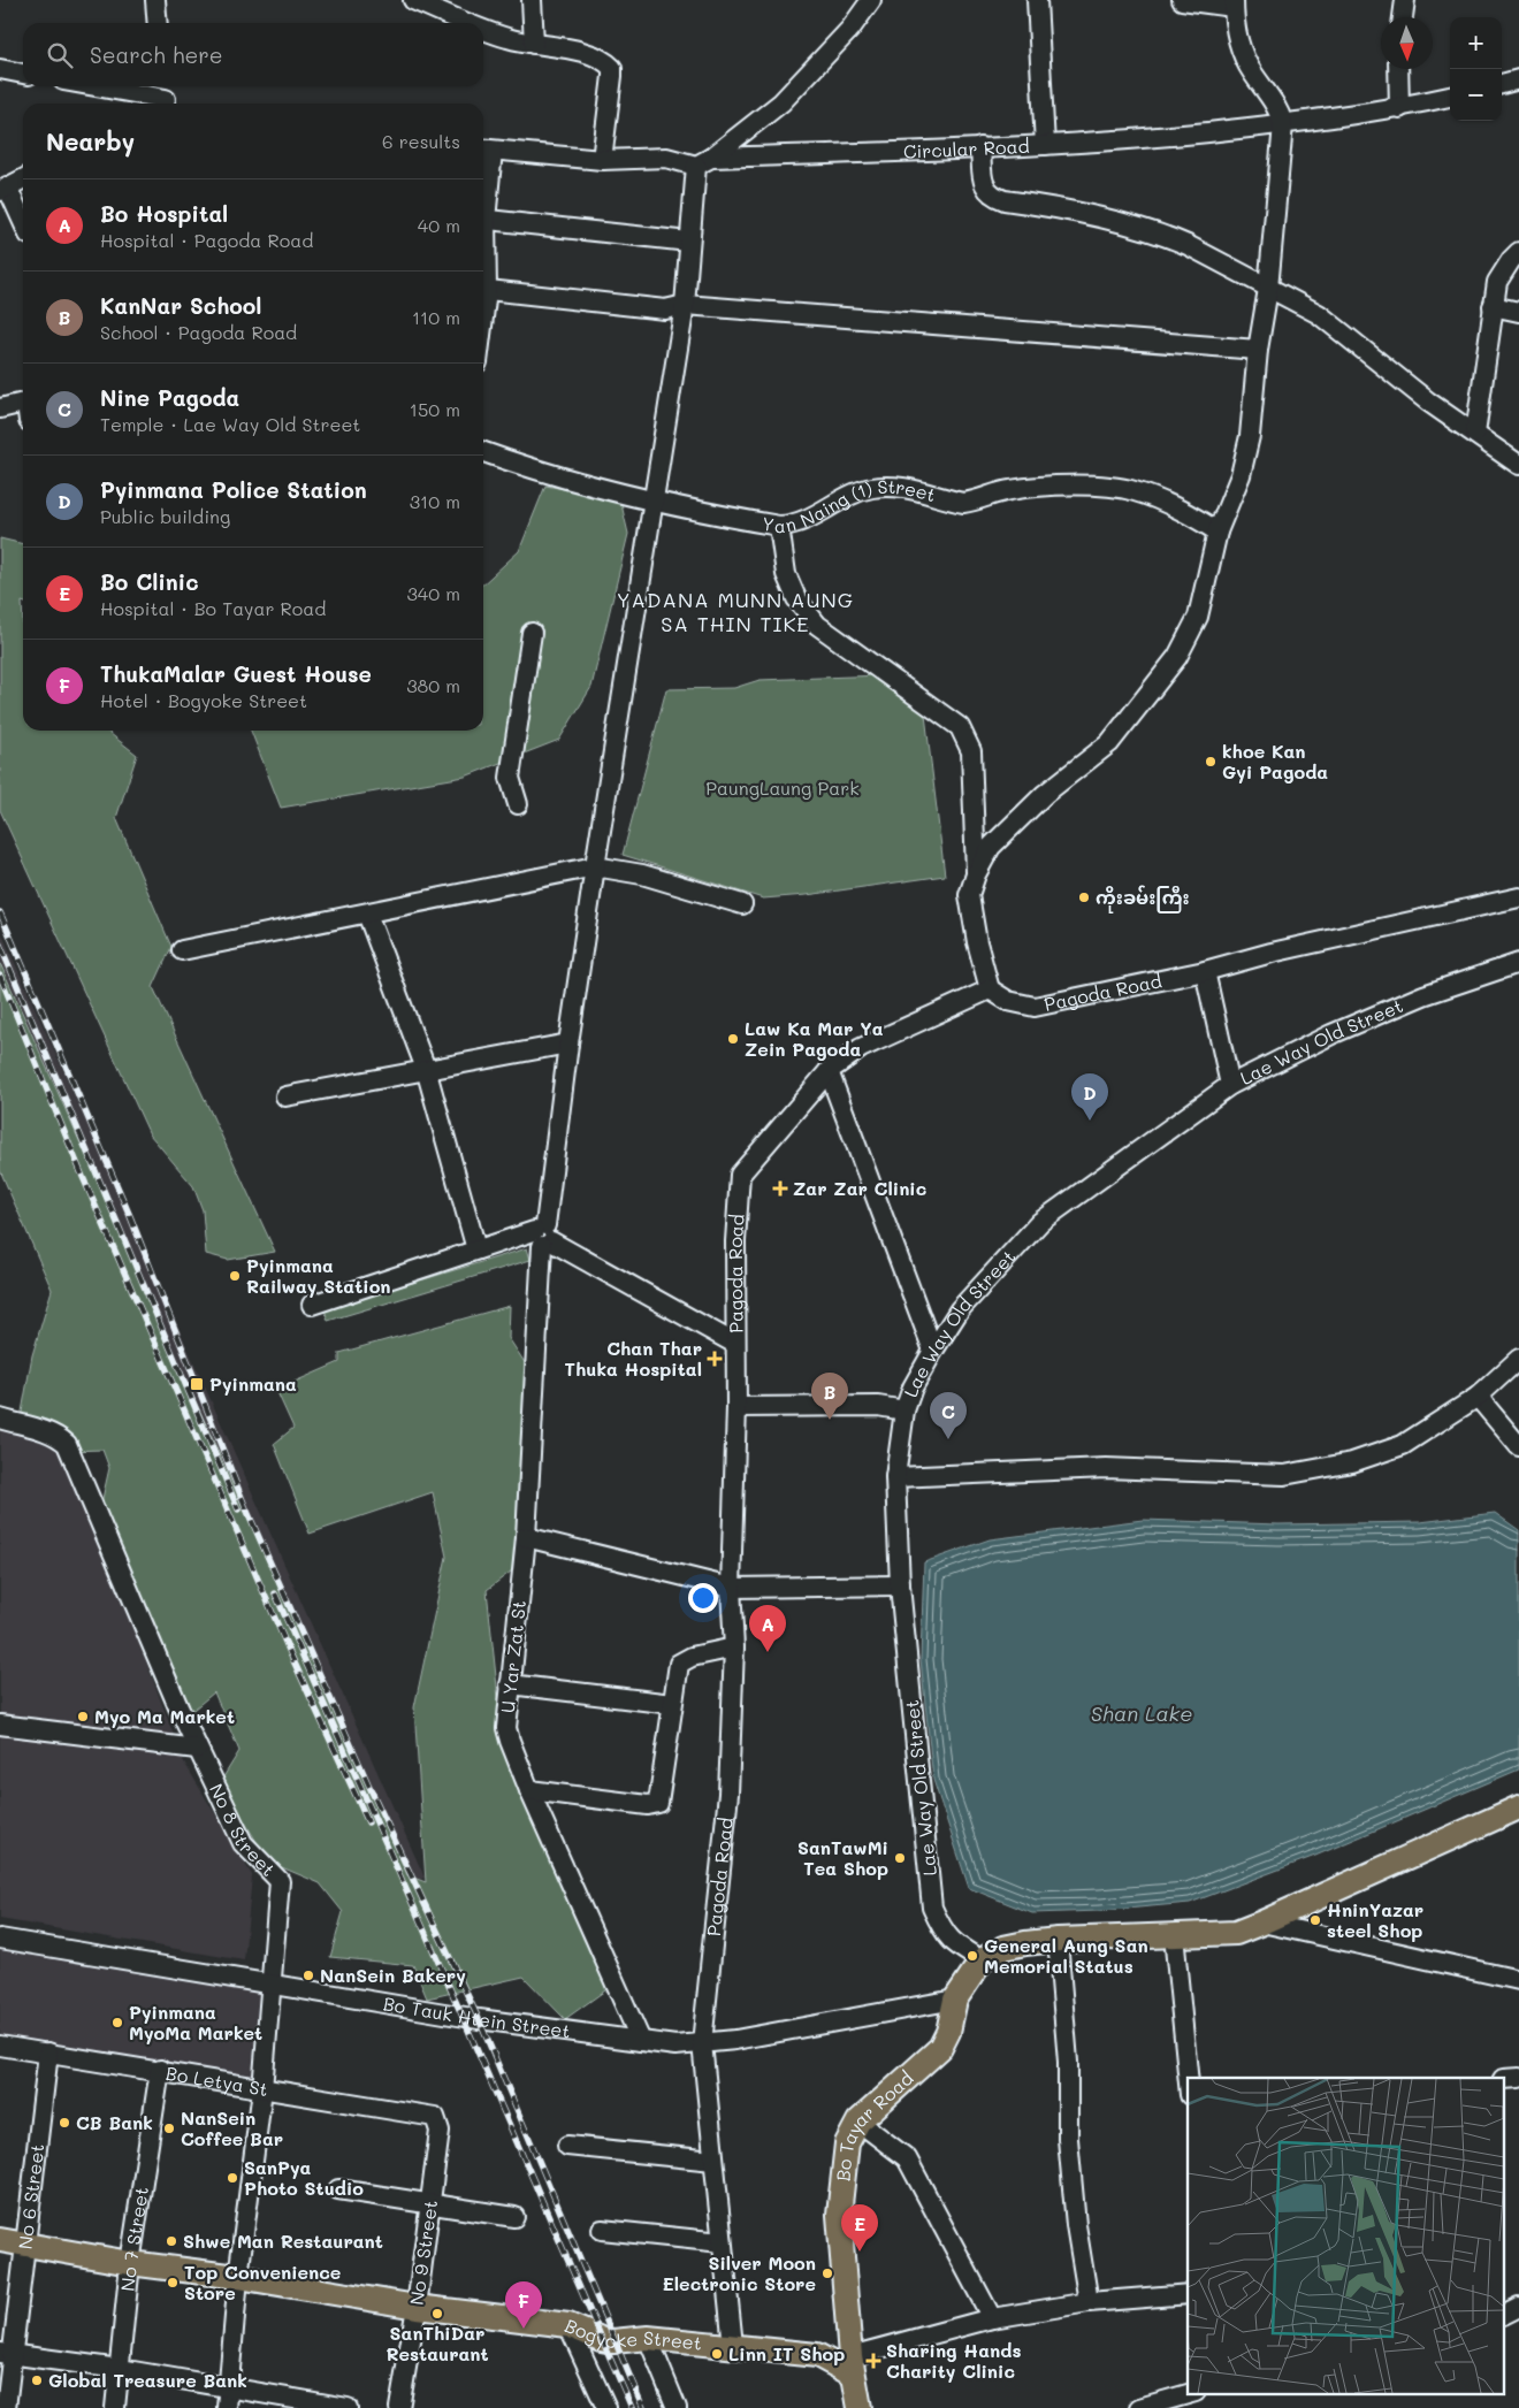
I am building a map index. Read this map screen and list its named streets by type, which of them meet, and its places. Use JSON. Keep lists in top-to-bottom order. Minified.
{"streets":{"main road":["Bo Tayar Road","Bogyoke Street"],"street":["Circular Road","Yan Naing (1) Street","Pagoda Road","Lae Way Old Street","U Yar Zat St","No 8 Street","Bo Tauk Htein Street","Bo Letya St","No 6 Street","No 7 Street","No 9 Street"]},"crossings":[["Circular Road","U Yar Zat St"],["Yan Naing (1) Street","U Yar Zat St"],["Pagoda Road","Bo Tauk Htein Street"],["Pagoda Road","Bogyoke Street"],["U Yar Zat St","Bo Tauk Htein Street"],["No 8 Street","Bo Tauk Htein Street"],["No 8 Street","Bo Letya St"],["No 8 Street","Bogyoke Street"],["Bo Tauk Htein Street","Bo Tayar Road"],["Bo Letya St","No 6 Street"],["Bo Letya St","No 7 Street"],["Bo Letya St","No 9 Street"],["Bo Tayar Road","Bogyoke Street"],["No 6 Street","Bogyoke Street"],["No 7 Street","Bogyoke Street"],["No 9 Street","Bogyoke Street"]],"districts":["YADANA MUNN AUNG SA THIN TIKE"],"water":["Shan Lake"],"parks":["PaungLaung Park"],"places":{"other":["khoe Kan Gyi Pagoda","ကိုးခမ်းကြီး","Law Ka Mar Ya Zein Pagoda","Pyinmana Railway Station","Myo Ma Market","SanTawMi Tea Shop","HninYazar steel Shop","General Aung San Memorial Status","NanSein Bakery","Pyinmana MyoMa Market","CB Bank","NanSein Coffee Bar","SanPya Photo Studio","Shwe Man Restaurant","Silver Moon Electronic Store","Top Convenience Store","SanThiDar Restaurant","Linn IT Shop","Global Treasure Bank"],"health":["Zar Zar Clinic","Chan Thar Thuka Hospital","Sharing Hands Charity Clinic"],"transit":["Pyinmana"]},"north":"bottom","page":{"map_buttons":["+","−"],"search":"Search here","heading":["Nearby","6 results"],"list":[{"mark":"A","name":"Bo Hospital","note":"Hospital · Pagoda Road","value":"40 m"},{"mark":"B","name":"KanNar School","note":"School · Pagoda Road","value":"110 m"},{"mark":"C","name":"Nine Pagoda","note":"Temple · Lae Way Old Street","value":"150 m"},{"mark":"D","name":"Pyinmana Police Station","note":"Public building","value":"310 m"},{"mark":"E","name":"Bo Clinic","note":"Hospital · Bo Tayar Road","value":"340 m"},{"mark":"F","name":"ThukaMalar Guest House","note":"Hotel · Bogyoke Street","value":"380 m"}],"pins":["D","B","C","A","E","F"]}}
